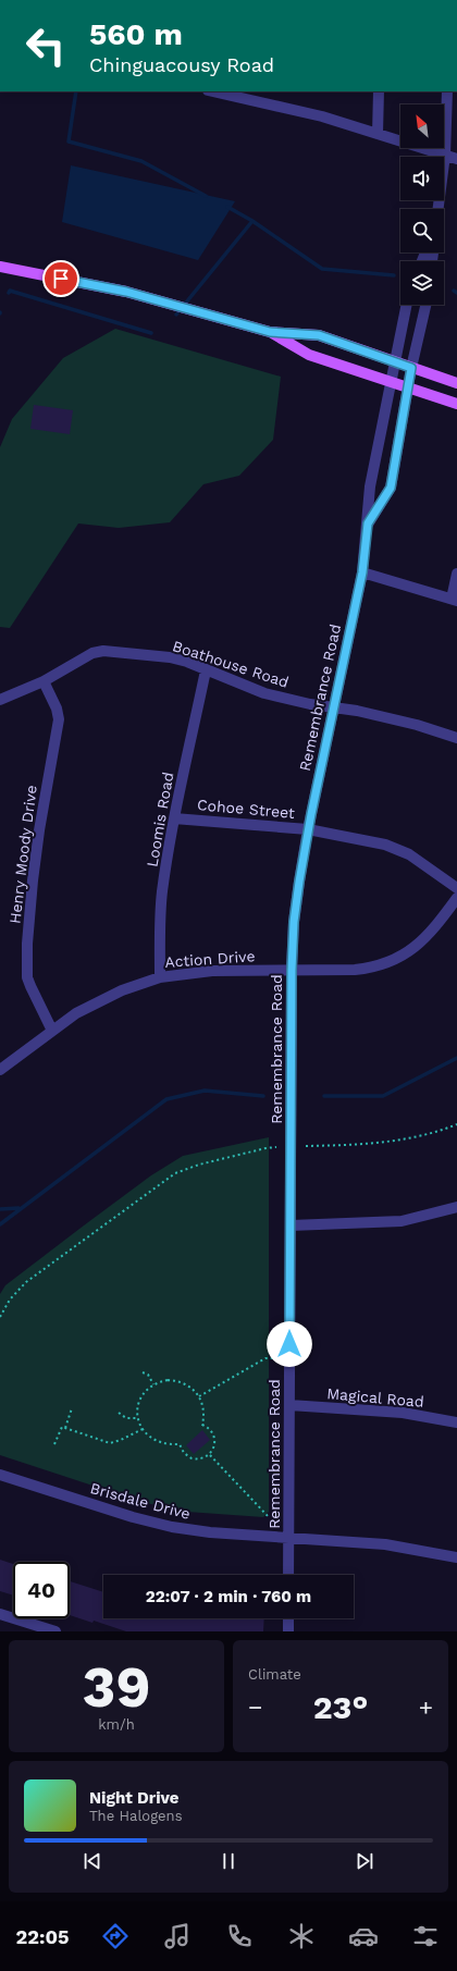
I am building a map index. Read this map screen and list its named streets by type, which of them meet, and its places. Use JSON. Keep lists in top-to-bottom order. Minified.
{"streets":{"street":["Boathouse Road","Remembrance Road","Cohoe Street","Loomis Road","Henry Moody Drive","Action Drive","Magical Road","Brisdale Drive"]},"crossings":[["Boathouse Road","Remembrance Road"],["Boathouse Road","Loomis Road"],["Boathouse Road","Henry Moody Drive"],["Remembrance Road","Cohoe Street"],["Remembrance Road","Action Drive"],["Remembrance Road","Magical Road"],["Remembrance Road","Brisdale Drive"],["Cohoe Street","Loomis Road"],["Loomis Road","Action Drive"],["Henry Moody Drive","Action Drive"]],"north":"top left","page":{"turn":["560 m","Chinguacousy Road"],"limit":"40","trip":"22:07 · 2 min · 760 m","tile":[["39","km/h"],"Climate"],"heat":["−","23°","+"],"song":["Night Drive","The Halogens"],"tabs":"22:05"}}
